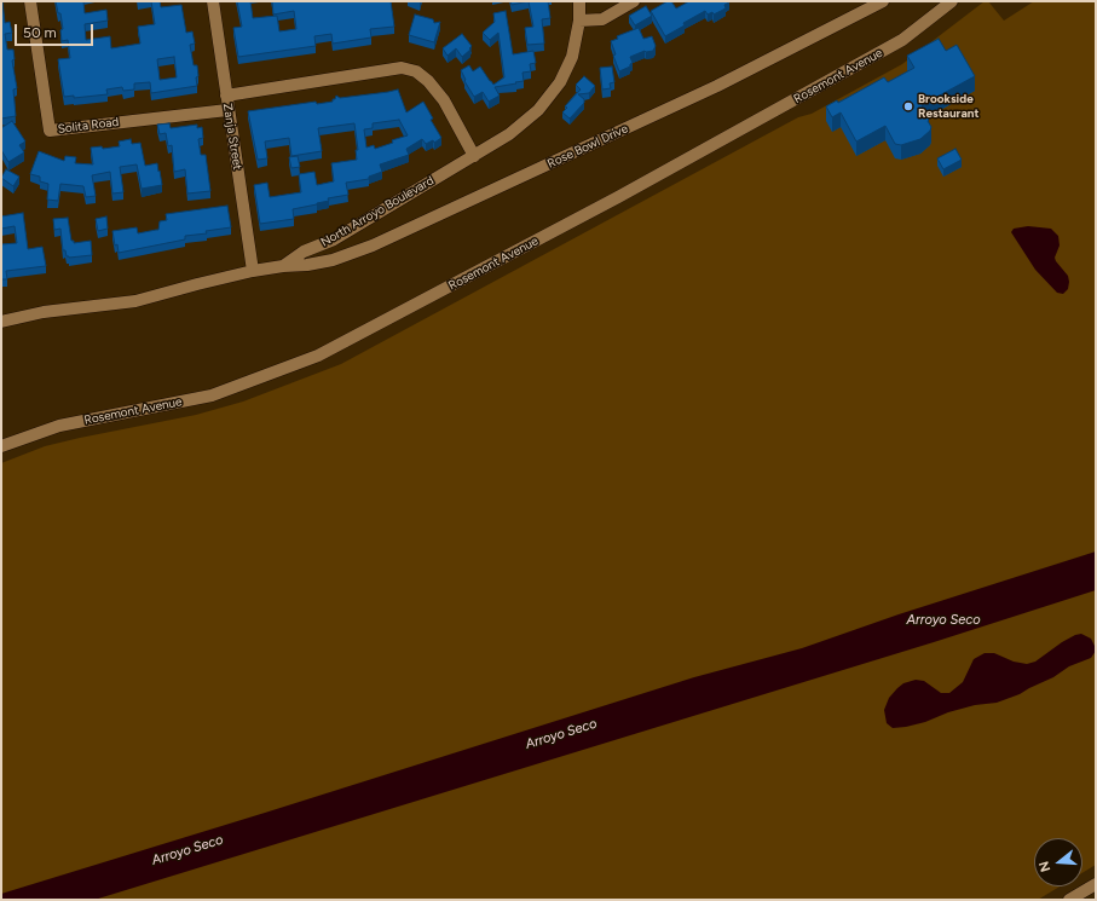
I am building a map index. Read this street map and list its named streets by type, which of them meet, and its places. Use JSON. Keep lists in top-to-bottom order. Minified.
{"streets":{"street":["Rosemont Avenue","Solita Road","Zanja Street","Rose Bowl Drive","North Arroyo Boulevard"]},"crossings":[["Solita Road","Zanja Street"],["Zanja Street","North Arroyo Boulevard"],["Rose Bowl Drive","North Arroyo Boulevard"]],"water":["Arroyo Seco"],"places":["Brookside Restaurant"],"scale_bar":"50 m","north":"left"}
